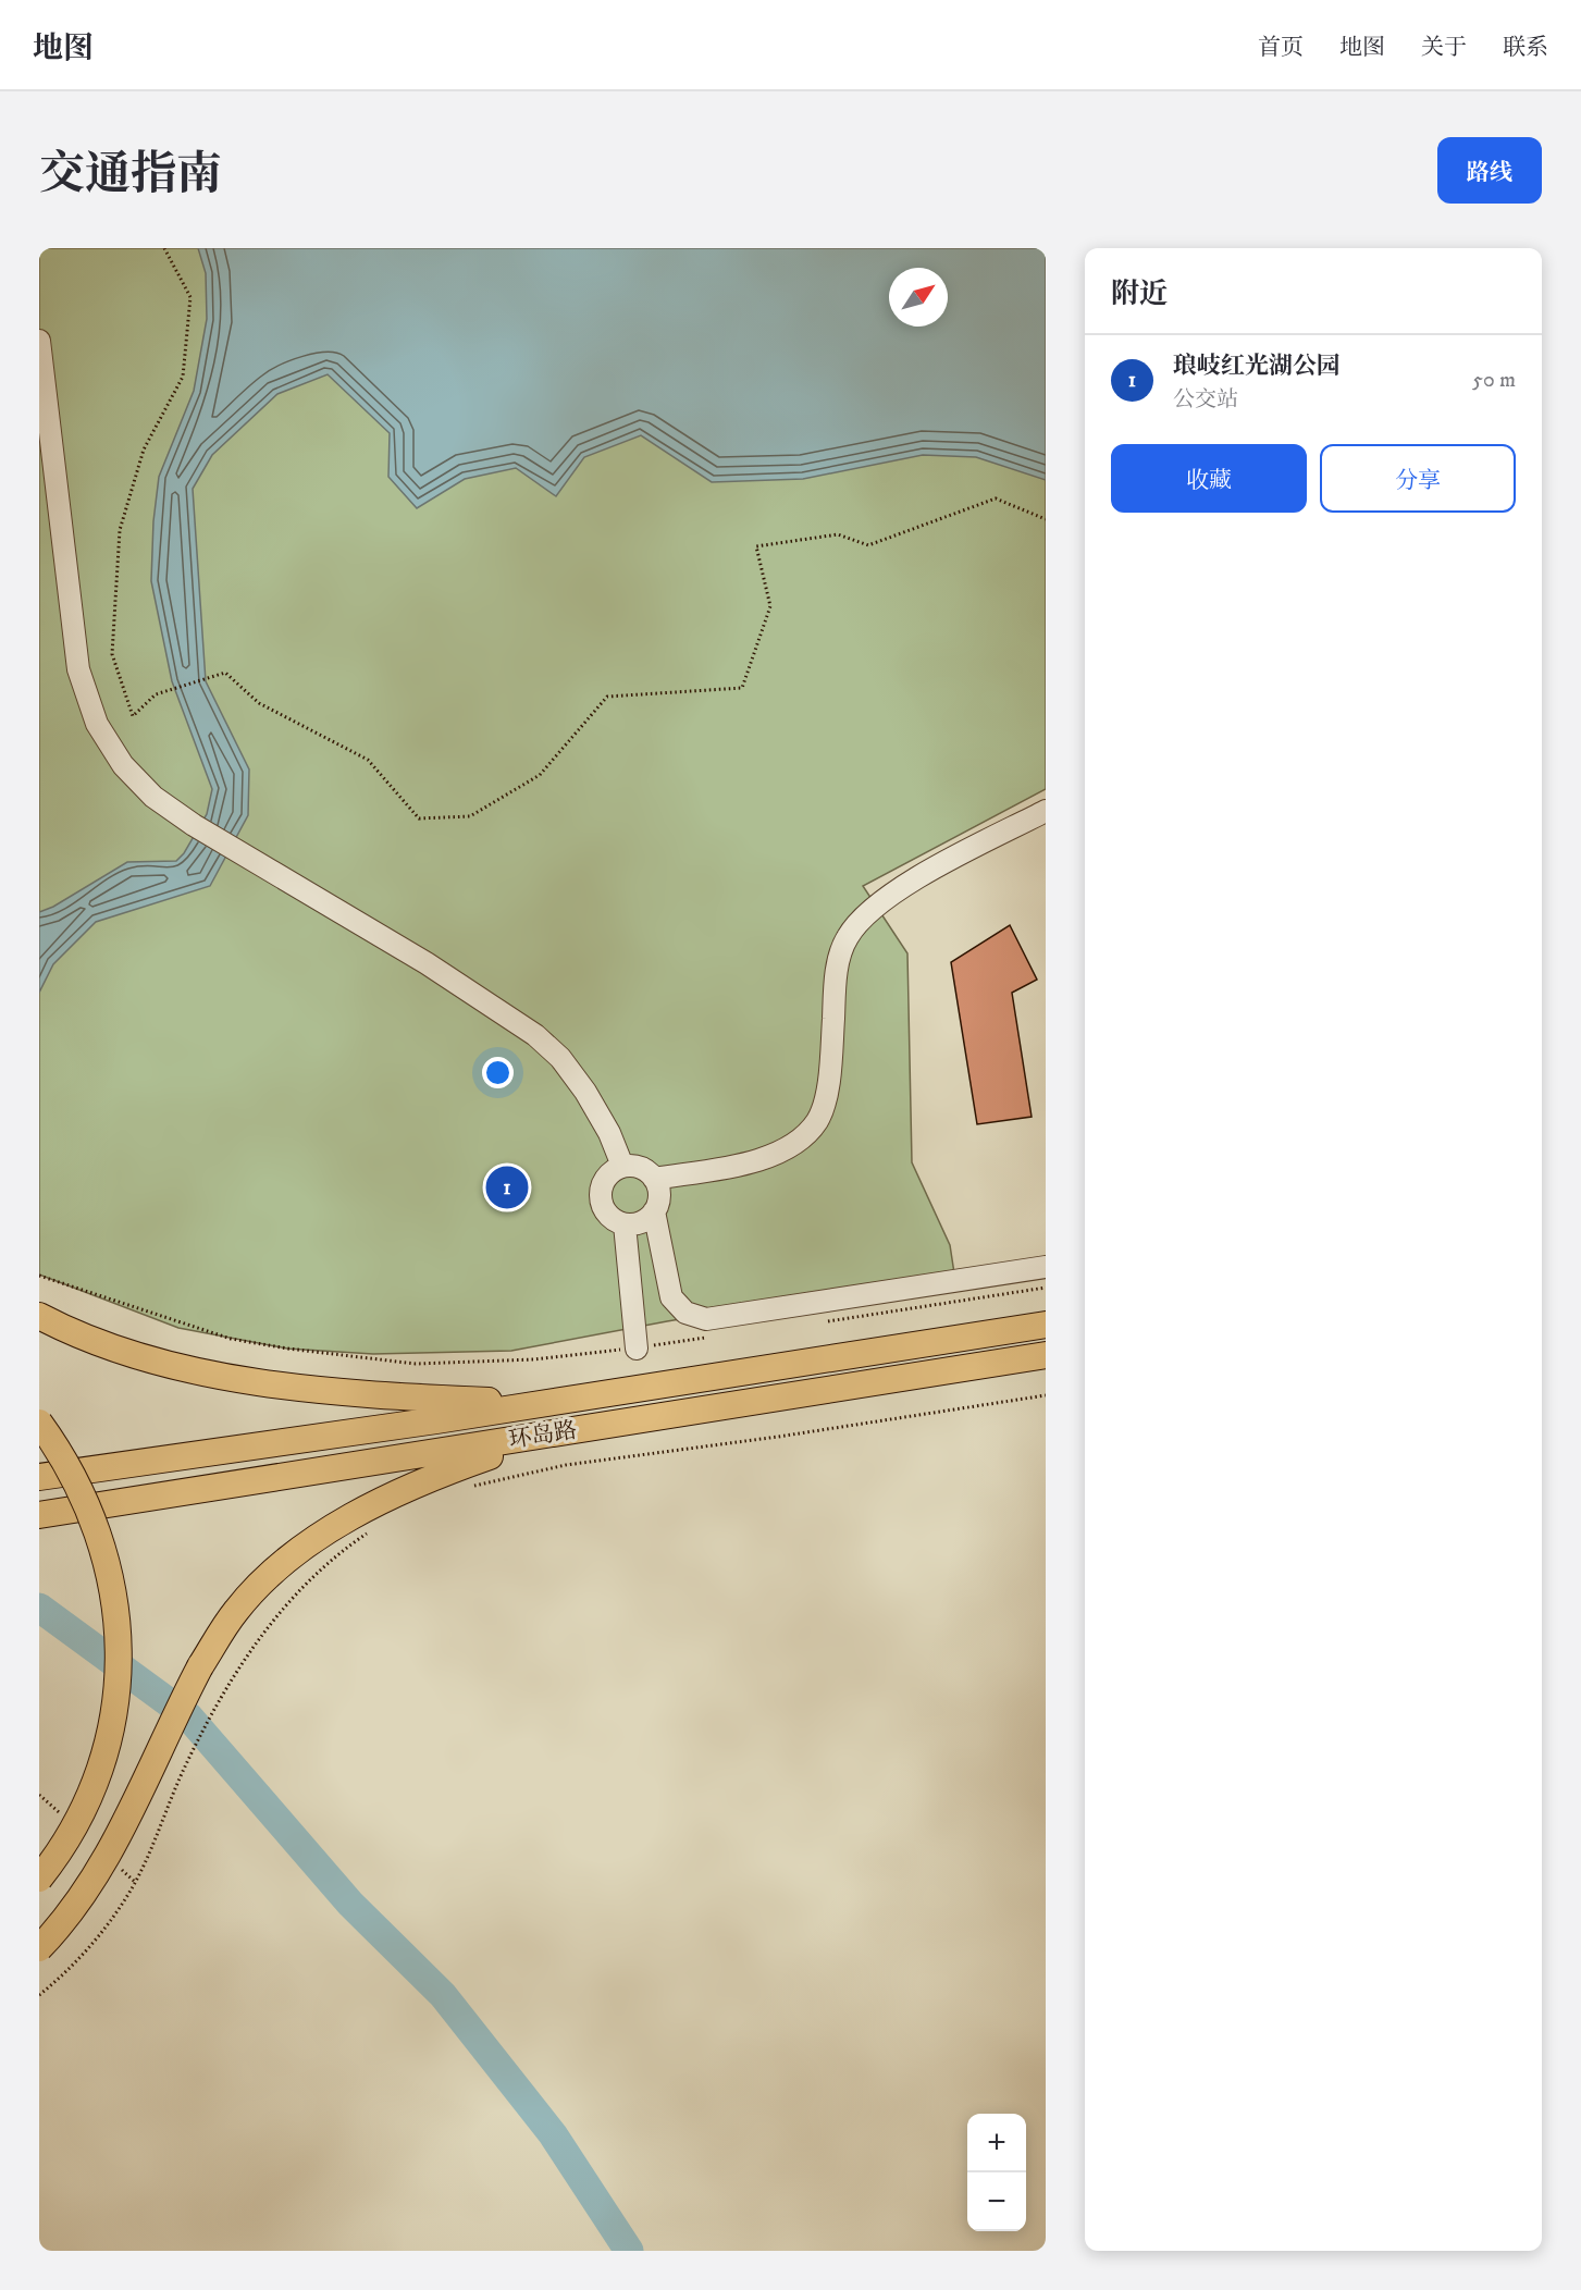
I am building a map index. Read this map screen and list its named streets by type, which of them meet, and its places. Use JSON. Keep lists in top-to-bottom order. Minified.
{"streets":{"main road":["环岛路"]},"north":"top right","page":{"header":"地图","nav":["首页","地图","关于","联系"],"title":"交通指南","buttons":["路线",["收藏","分享"]],"heading":"附近","list":[{"mark":"1","name":"琅岐红光湖公园","note":"公交站","value":"50 m"}],"pins":"1","map_buttons":["+","−"]}}
